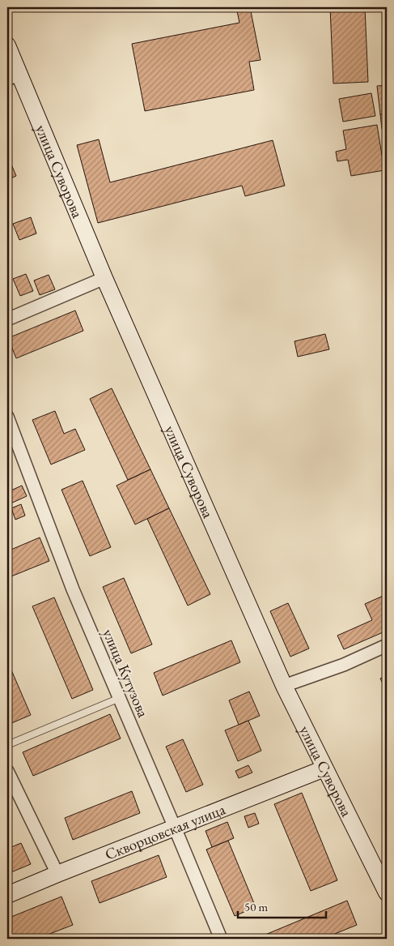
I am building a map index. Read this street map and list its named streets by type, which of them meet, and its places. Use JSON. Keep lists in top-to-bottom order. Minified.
{"streets":{"street":["улица Суворова","улица Кутузова","Скворцовская улица"]},"crossings":[["улица Суворова","Скворцовская улица"],["улица Кутузова","Скворцовская улица"]],"scale_bar":"50 m"}
